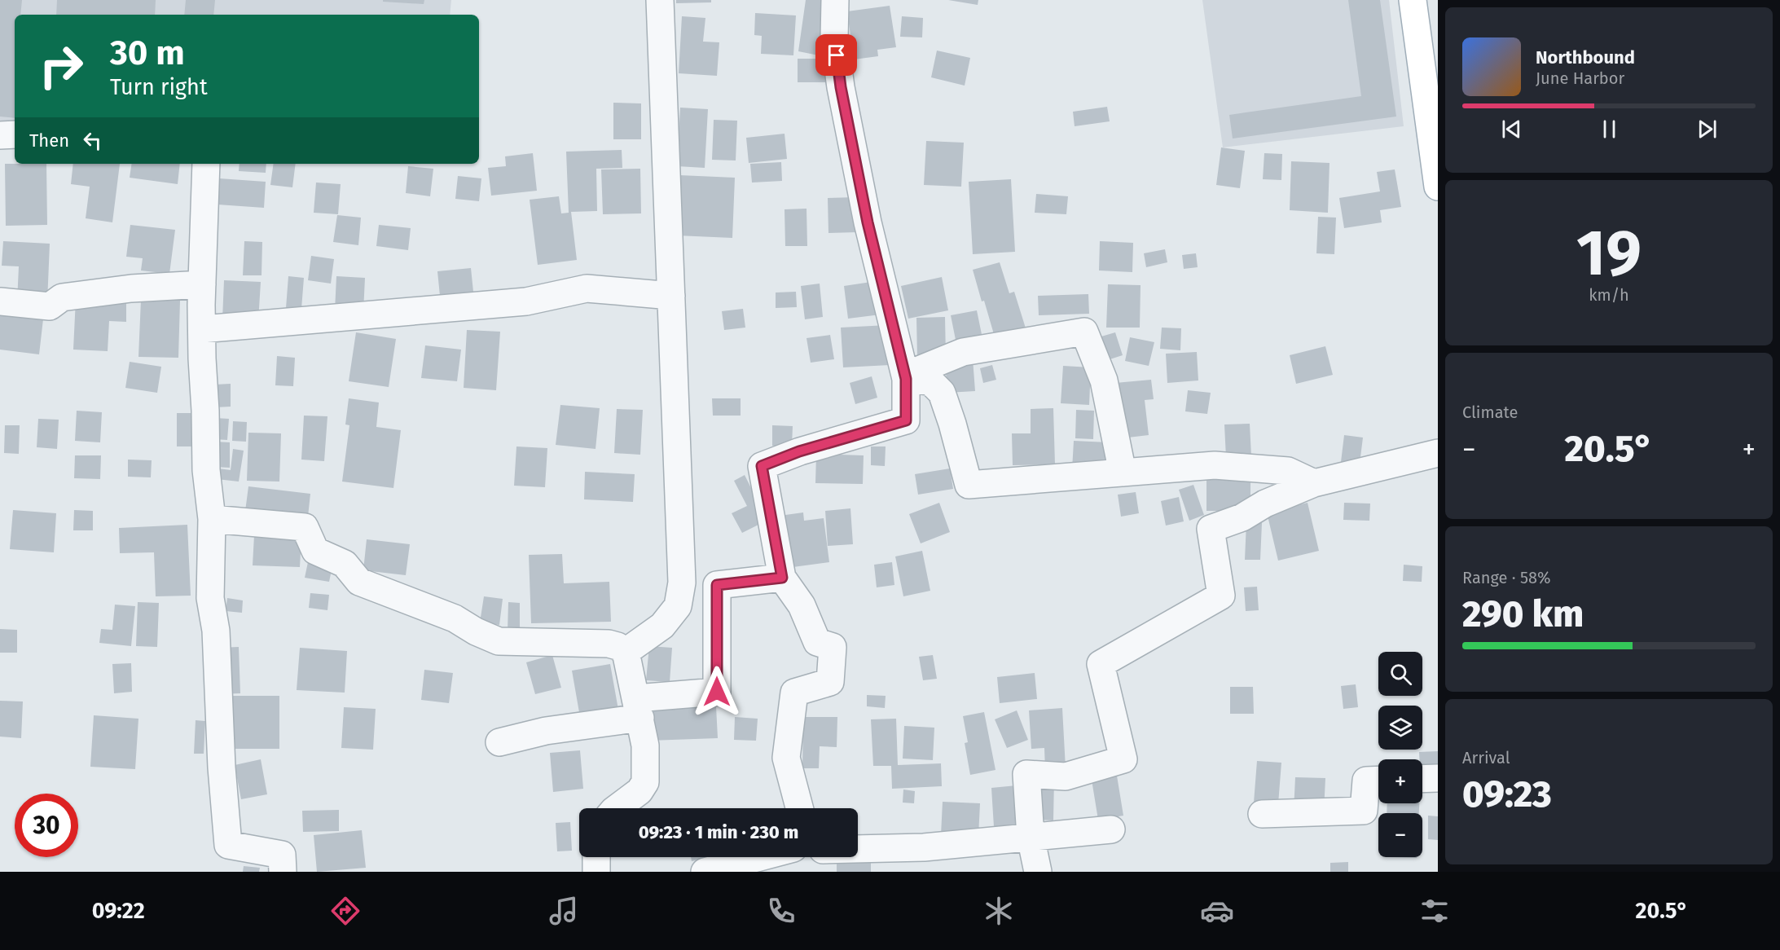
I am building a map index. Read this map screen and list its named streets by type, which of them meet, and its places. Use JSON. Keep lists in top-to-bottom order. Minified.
{"page":{"turn":["30 m","Turn right"],"song":["Northbound","June Harbor"],"then":"Then","tile":[["19","km/h"],"Climate",["Range · 58%","290 km"],["Arrival","09:23"]],"heat":["−","20.5°","+"],"map_buttons":["+","−"],"limit":"30","trip":"09:23 · 1 min · 230 m","tabs":["09:22","20.5°"]}}
